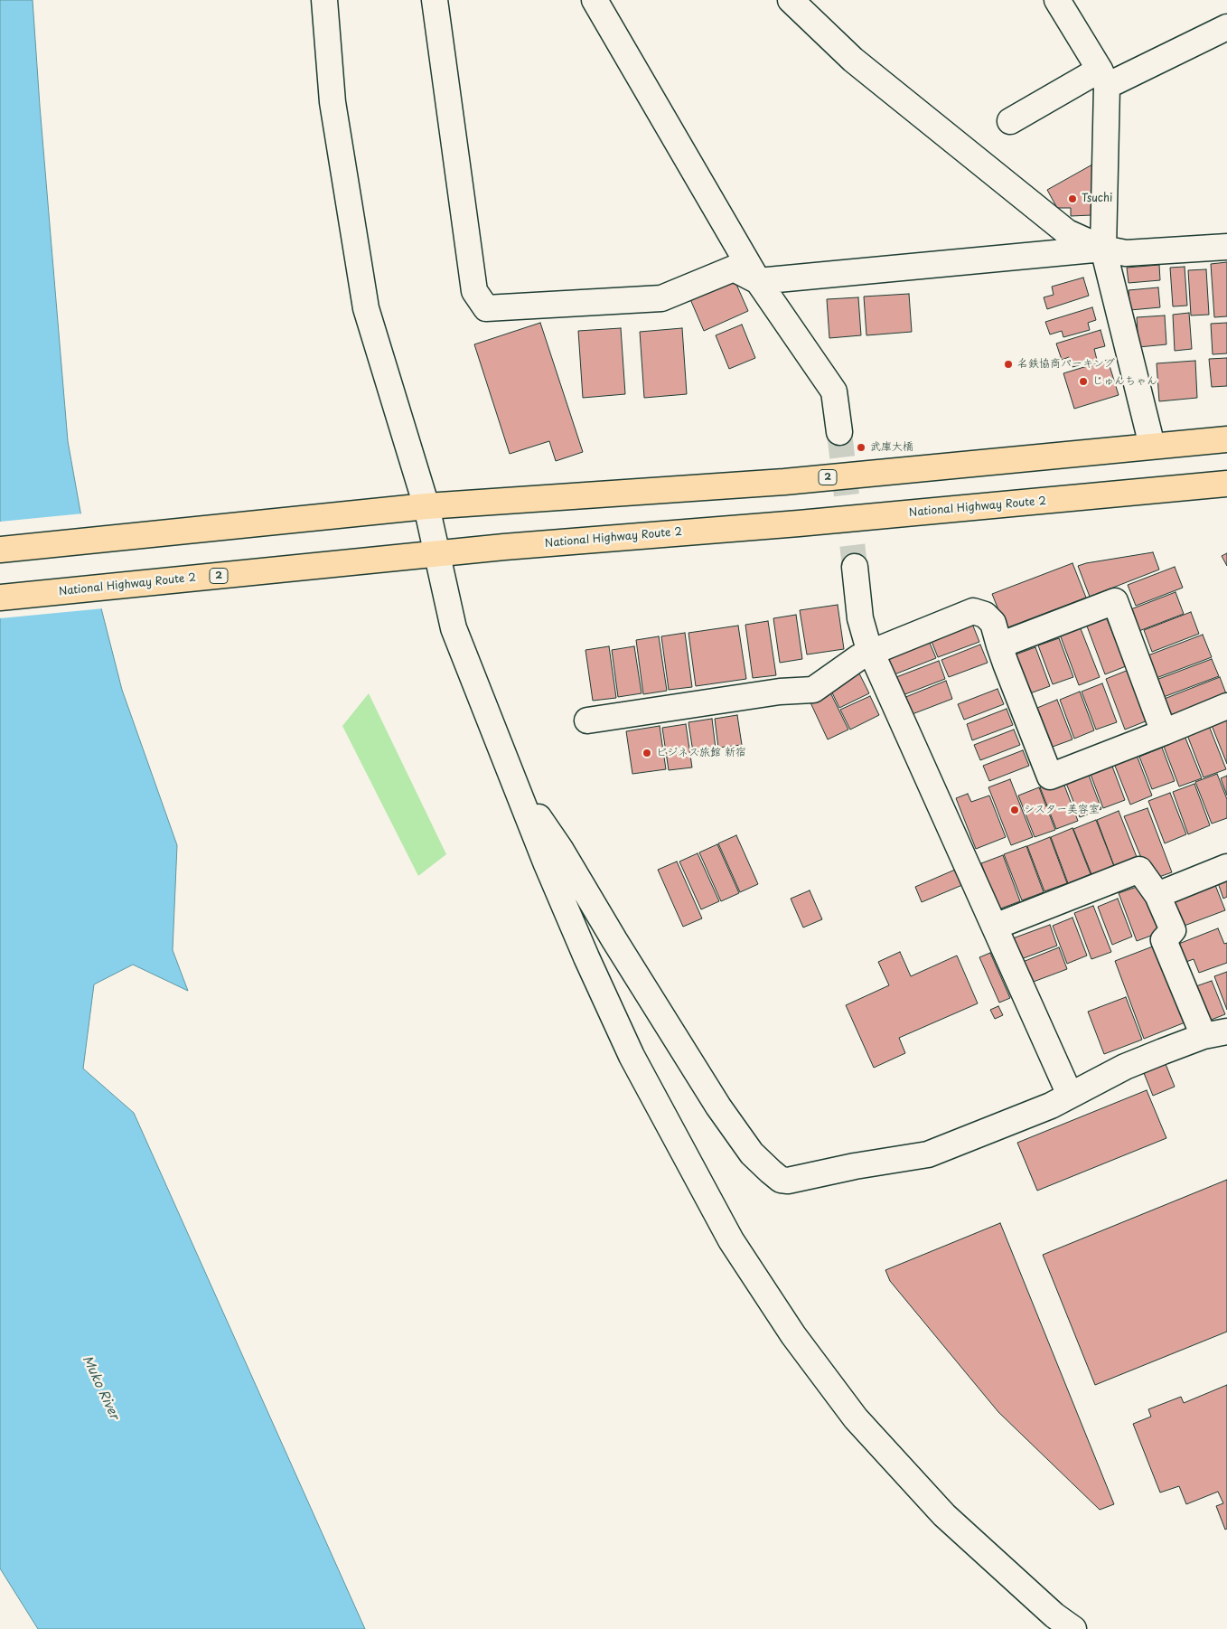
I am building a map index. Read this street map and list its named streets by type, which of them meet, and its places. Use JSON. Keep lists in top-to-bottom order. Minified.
{"streets":{"highway":["2","National Highway Route 2"]},"water":["Muko River"],"places":["Tsuchi","名鉄協商パーキング","じゅんちゃん","武庫大橋","ビジネス旅館 新宿","シスター美容室"]}
